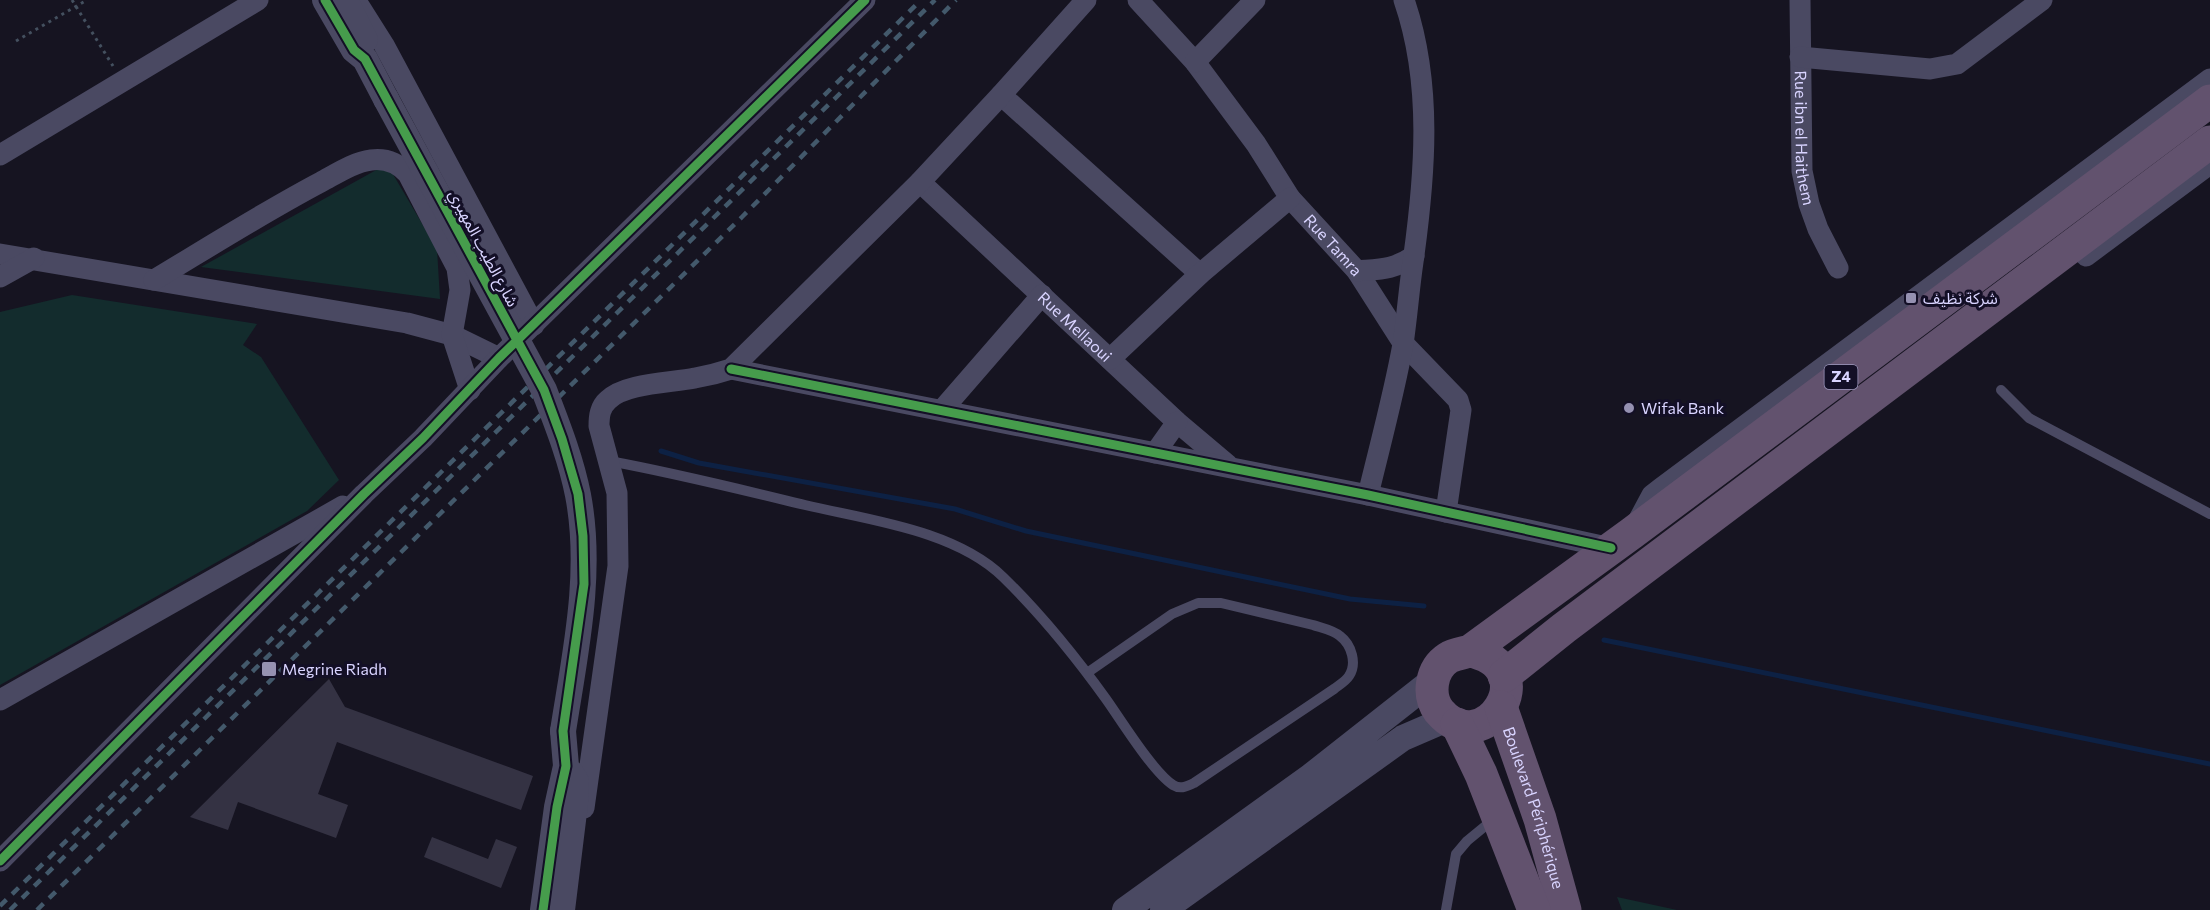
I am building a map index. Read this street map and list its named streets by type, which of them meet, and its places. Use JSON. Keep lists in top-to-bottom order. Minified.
{"streets":{"highway":["Z4","Boulevard Périphérique"],"street":["Rue ibn el Haithem","Rue Tamra","شارع الطيب المهيري","Rue Mellaoui"]},"crossings":[["Z4","Boulevard Périphérique"]],"places":{"transit":["شركة نظيف","Megrine Riadh"],"other":["Wifak Bank"]}}
